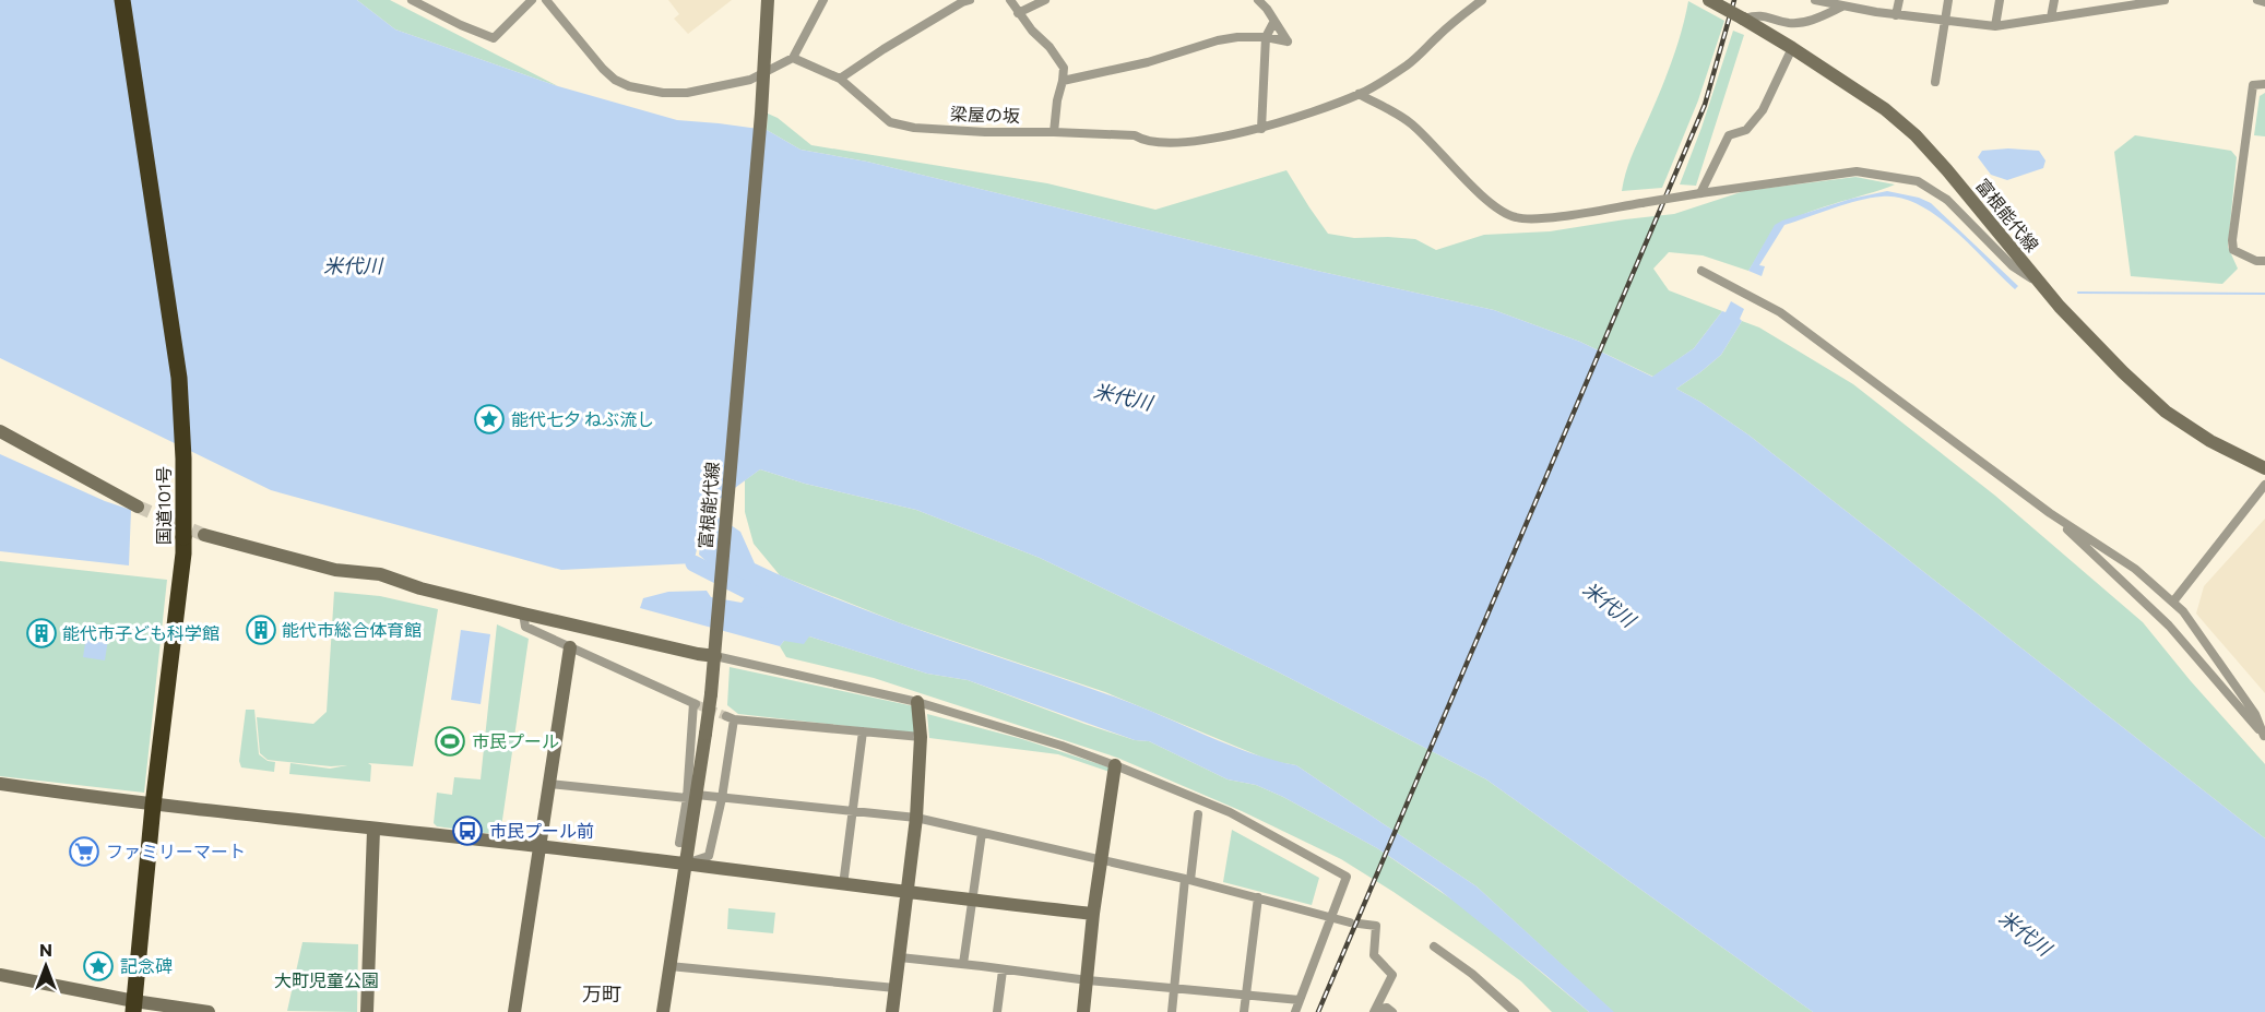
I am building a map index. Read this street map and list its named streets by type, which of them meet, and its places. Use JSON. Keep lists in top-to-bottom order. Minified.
{"streets":{"highway":["国道101号"],"street":["梁屋の坂","富根能代線"]},"districts":["万町"],"water":["米代川"],"parks":["大町児童公園"],"places":{"place":["能代七夕 ねぶ流し","記念碑"],"building":["能代市総合体育館","能代市子ども科学館"],"sports":["市民プール"],"bus stop":["市民プール前"],"supermarket":["ファミリーマート"]},"north":"top"}
